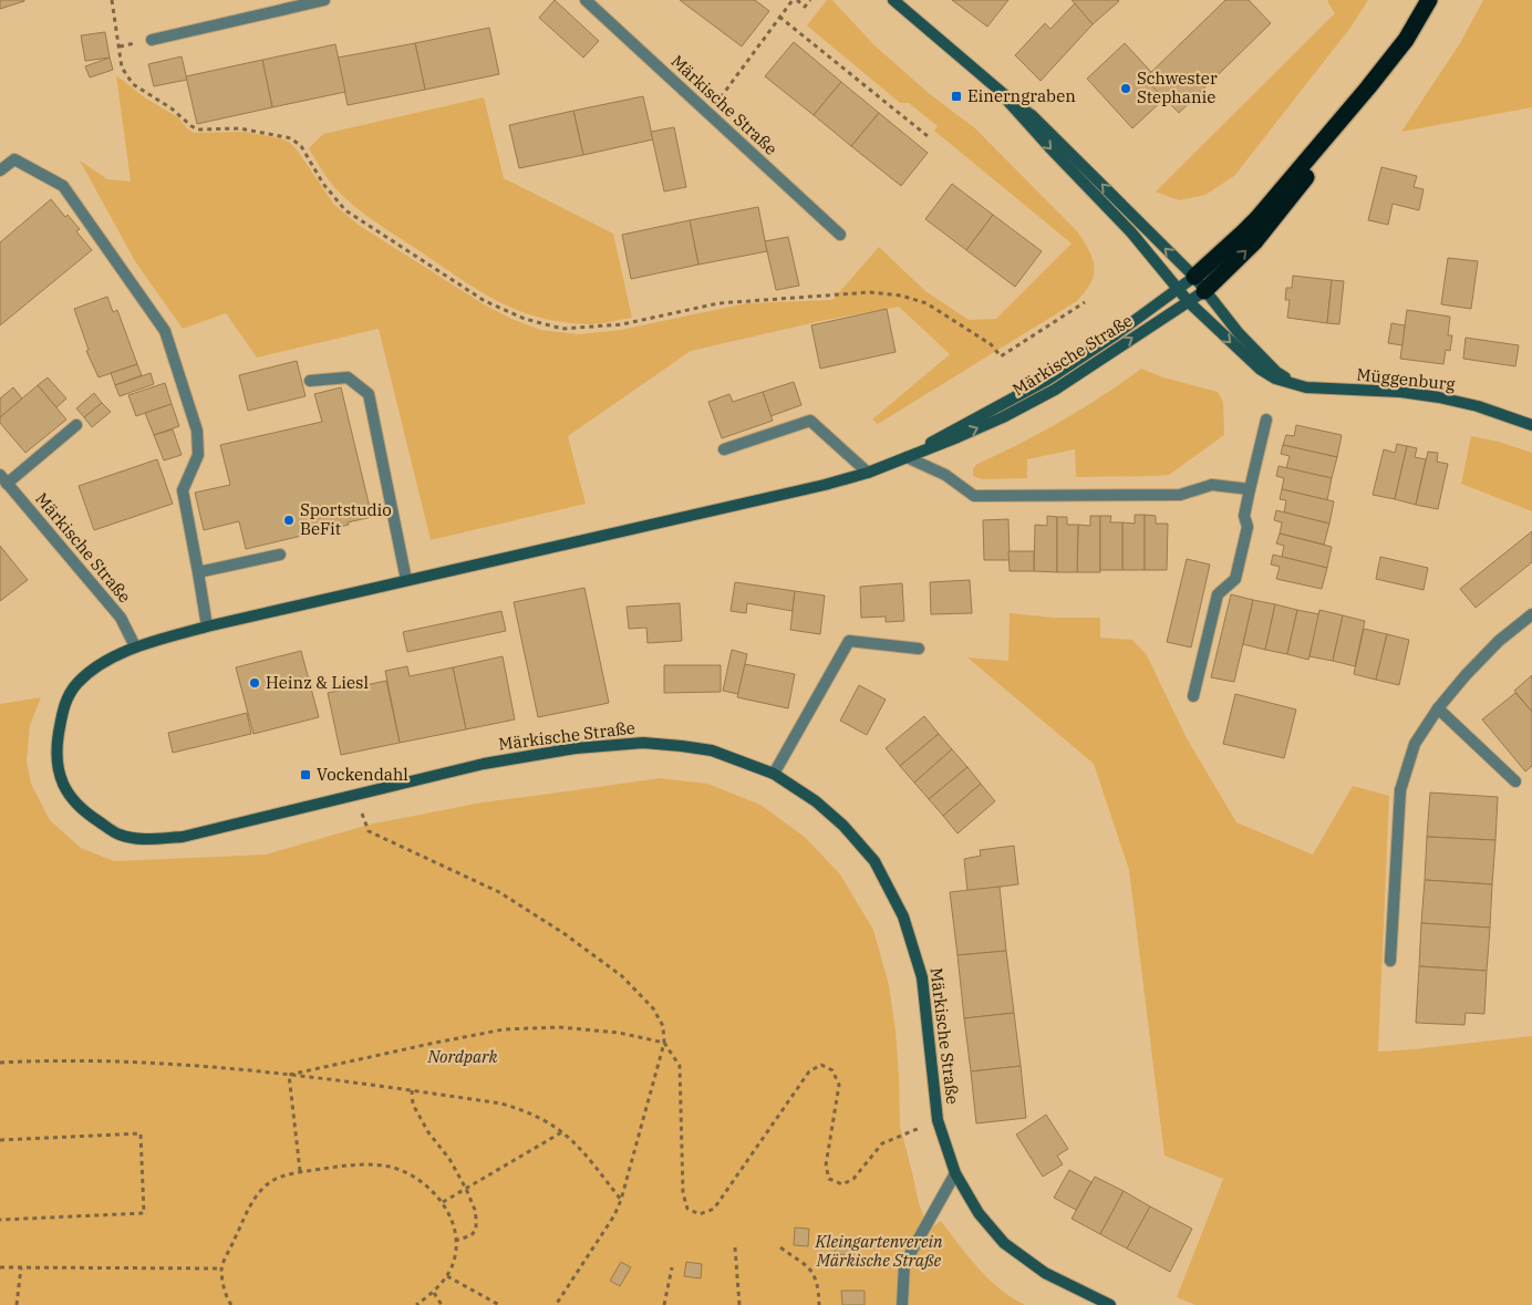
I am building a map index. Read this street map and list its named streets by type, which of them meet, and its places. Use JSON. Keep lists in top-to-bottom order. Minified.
{"streets":{"main road":["Märkische Straße","Müggenburg"]},"crossings":[["Märkische Straße","Müggenburg"]],"parks":["Nordpark","Kleingartenverein Märkische Straße"],"places":{"other":["Schwester Stephanie","Sportstudio BeFit","Heinz & Liesl"],"transit":["Einerngraben","Vockendahl"]}}
